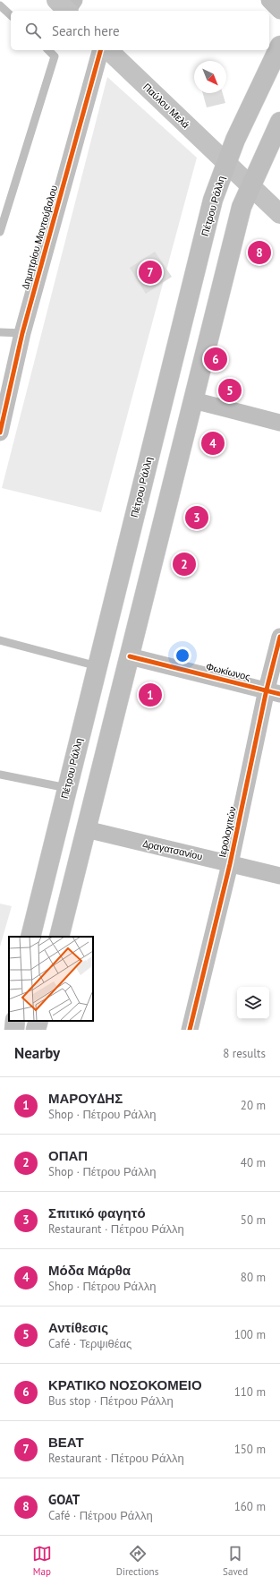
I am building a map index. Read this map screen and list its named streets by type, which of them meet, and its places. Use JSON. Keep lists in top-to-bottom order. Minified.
{"streets":{"main road":["Παύλου Μελά","Πέτρου Ράλλη"],"street":["Δημητρίου Μαντούβαλου","Φωκίωνος","Ιερολοχιτών","Δραγατσανίου"]},"crossings":[["Παύλου Μελά","Πέτρου Ράλλη"],["Φωκίωνος","Ιερολοχιτών"],["Ιερολοχιτών","Δραγατσανίου"]],"north":"bottom right","page":{"search":"Search here","pins":["8","7","6","5","4","3","2","1"],"heading":["Nearby","8 results"],"list":[{"mark":"1","name":"ΜΑΡΟΥΔΗΣ","note":"Shop · Πέτρου Ράλλη","value":"20 m"},{"mark":"2","name":"ΟΠΑΠ","note":"Shop · Πέτρου Ράλλη","value":"40 m"},{"mark":"3","name":"Σπιτικό φαγητό","note":"Restaurant · Πέτρου Ράλλη","value":"50 m"},{"mark":"4","name":"Μόδα Μάρθα","note":"Shop · Πέτρου Ράλλη","value":"80 m"},{"mark":"5","name":"Αντίθεσις","note":"Café · Τερψιθέας","value":"100 m"},{"mark":"6","name":"ΚΡΑΤΙΚΟ ΝΟΣΟΚΟΜΕΙΟ","note":"Bus stop · Πέτρου Ράλλη","value":"110 m"},{"mark":"7","name":"ΒΕΑΤ","note":"Restaurant · Πέτρου Ράλλη","value":"150 m"},{"mark":"8","name":"GOAT","note":"Café · Πέτρου Ράλλη","value":"160 m"}],"nav":["Map","Directions","Saved"]}}
